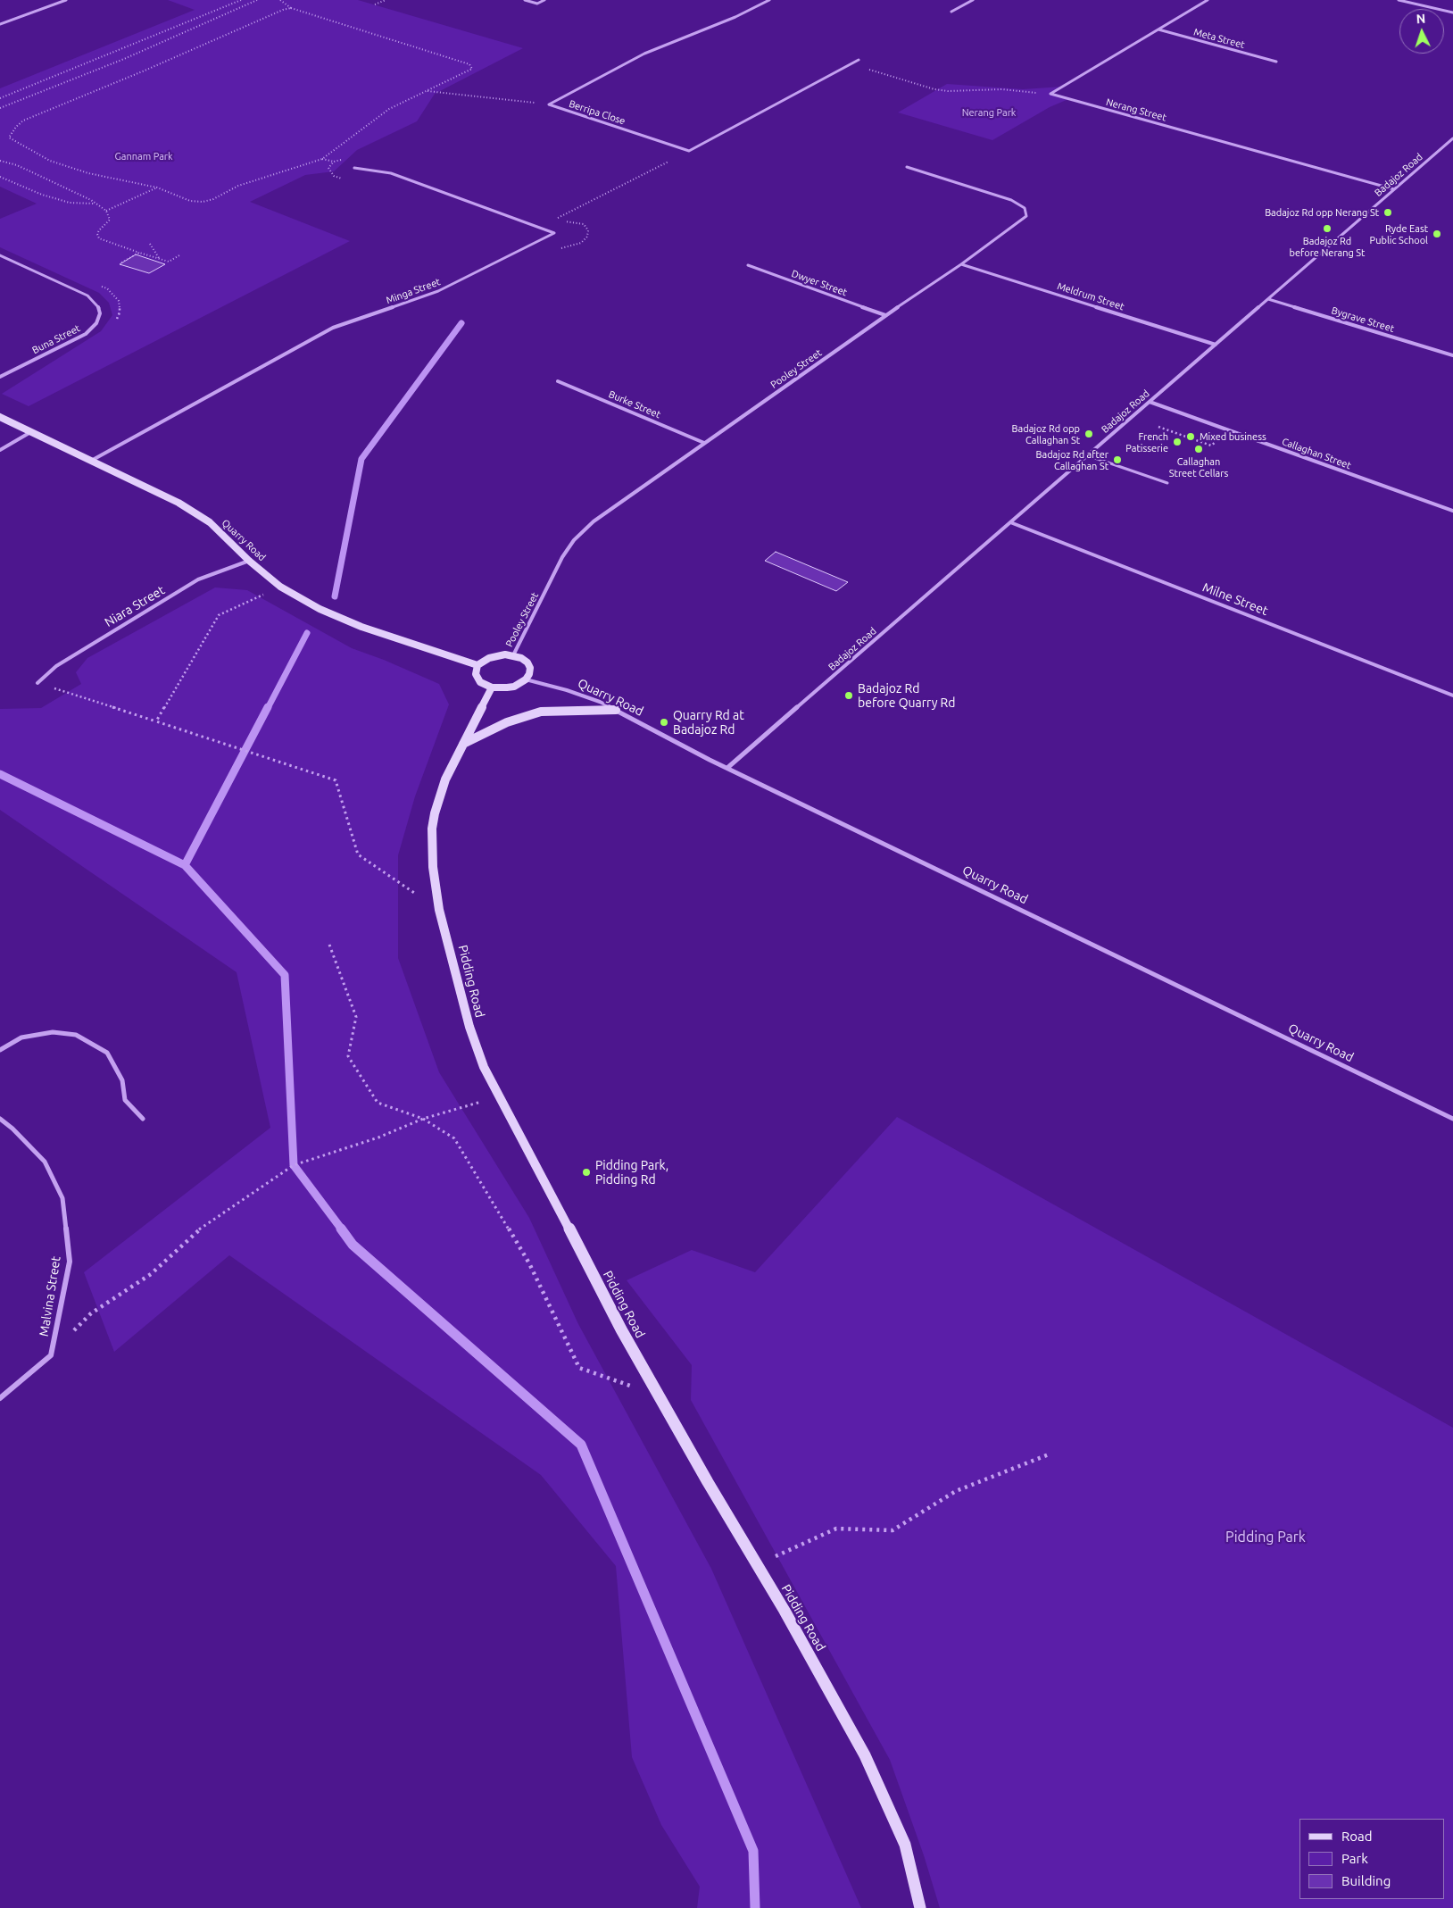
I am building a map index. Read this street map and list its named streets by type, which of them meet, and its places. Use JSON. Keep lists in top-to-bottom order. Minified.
{"streets":{"street":["Meta Street","Nerang Street","Berripa Close","Badajoz Road","Dwyer Street","Minga Street","Meldrum Street","Bygrave Street","Buna Street","Pooley Street","Burke Street","Callaghan Street","Quarry Road","Milne Street","Niara Street","Pidding Road","Malvina Street"]},"crossings":[["Nerang Street","Badajoz Road"],["Badajoz Road","Meldrum Street"],["Badajoz Road","Bygrave Street"],["Badajoz Road","Callaghan Street"],["Badajoz Road","Quarry Road"],["Badajoz Road","Milne Street"],["Dwyer Street","Pooley Street"],["Minga Street","Quarry Road"],["Meldrum Street","Pooley Street"],["Pooley Street","Burke Street"],["Pooley Street","Quarry Road"],["Pooley Street","Pidding Road"],["Quarry Road","Niara Street"],["Quarry Road","Pidding Road"]],"parks":["Nerang Park","Gannam Park","Pidding Park"],"places":["Badajoz Rd opp Nerang St","Badajoz Rd before Nerang St","Ryde East Public School","Badajoz Rd opp Callaghan St","Mixed business","French Patisserie","Callaghan Street Cellars","Badajoz Rd after Callaghan St","Badajoz Rd before Quarry Rd","Quarry Rd at Badajoz Rd","Pidding Park, Pidding Rd"],"legend":["Road","Park","Building"],"north":"top"}
